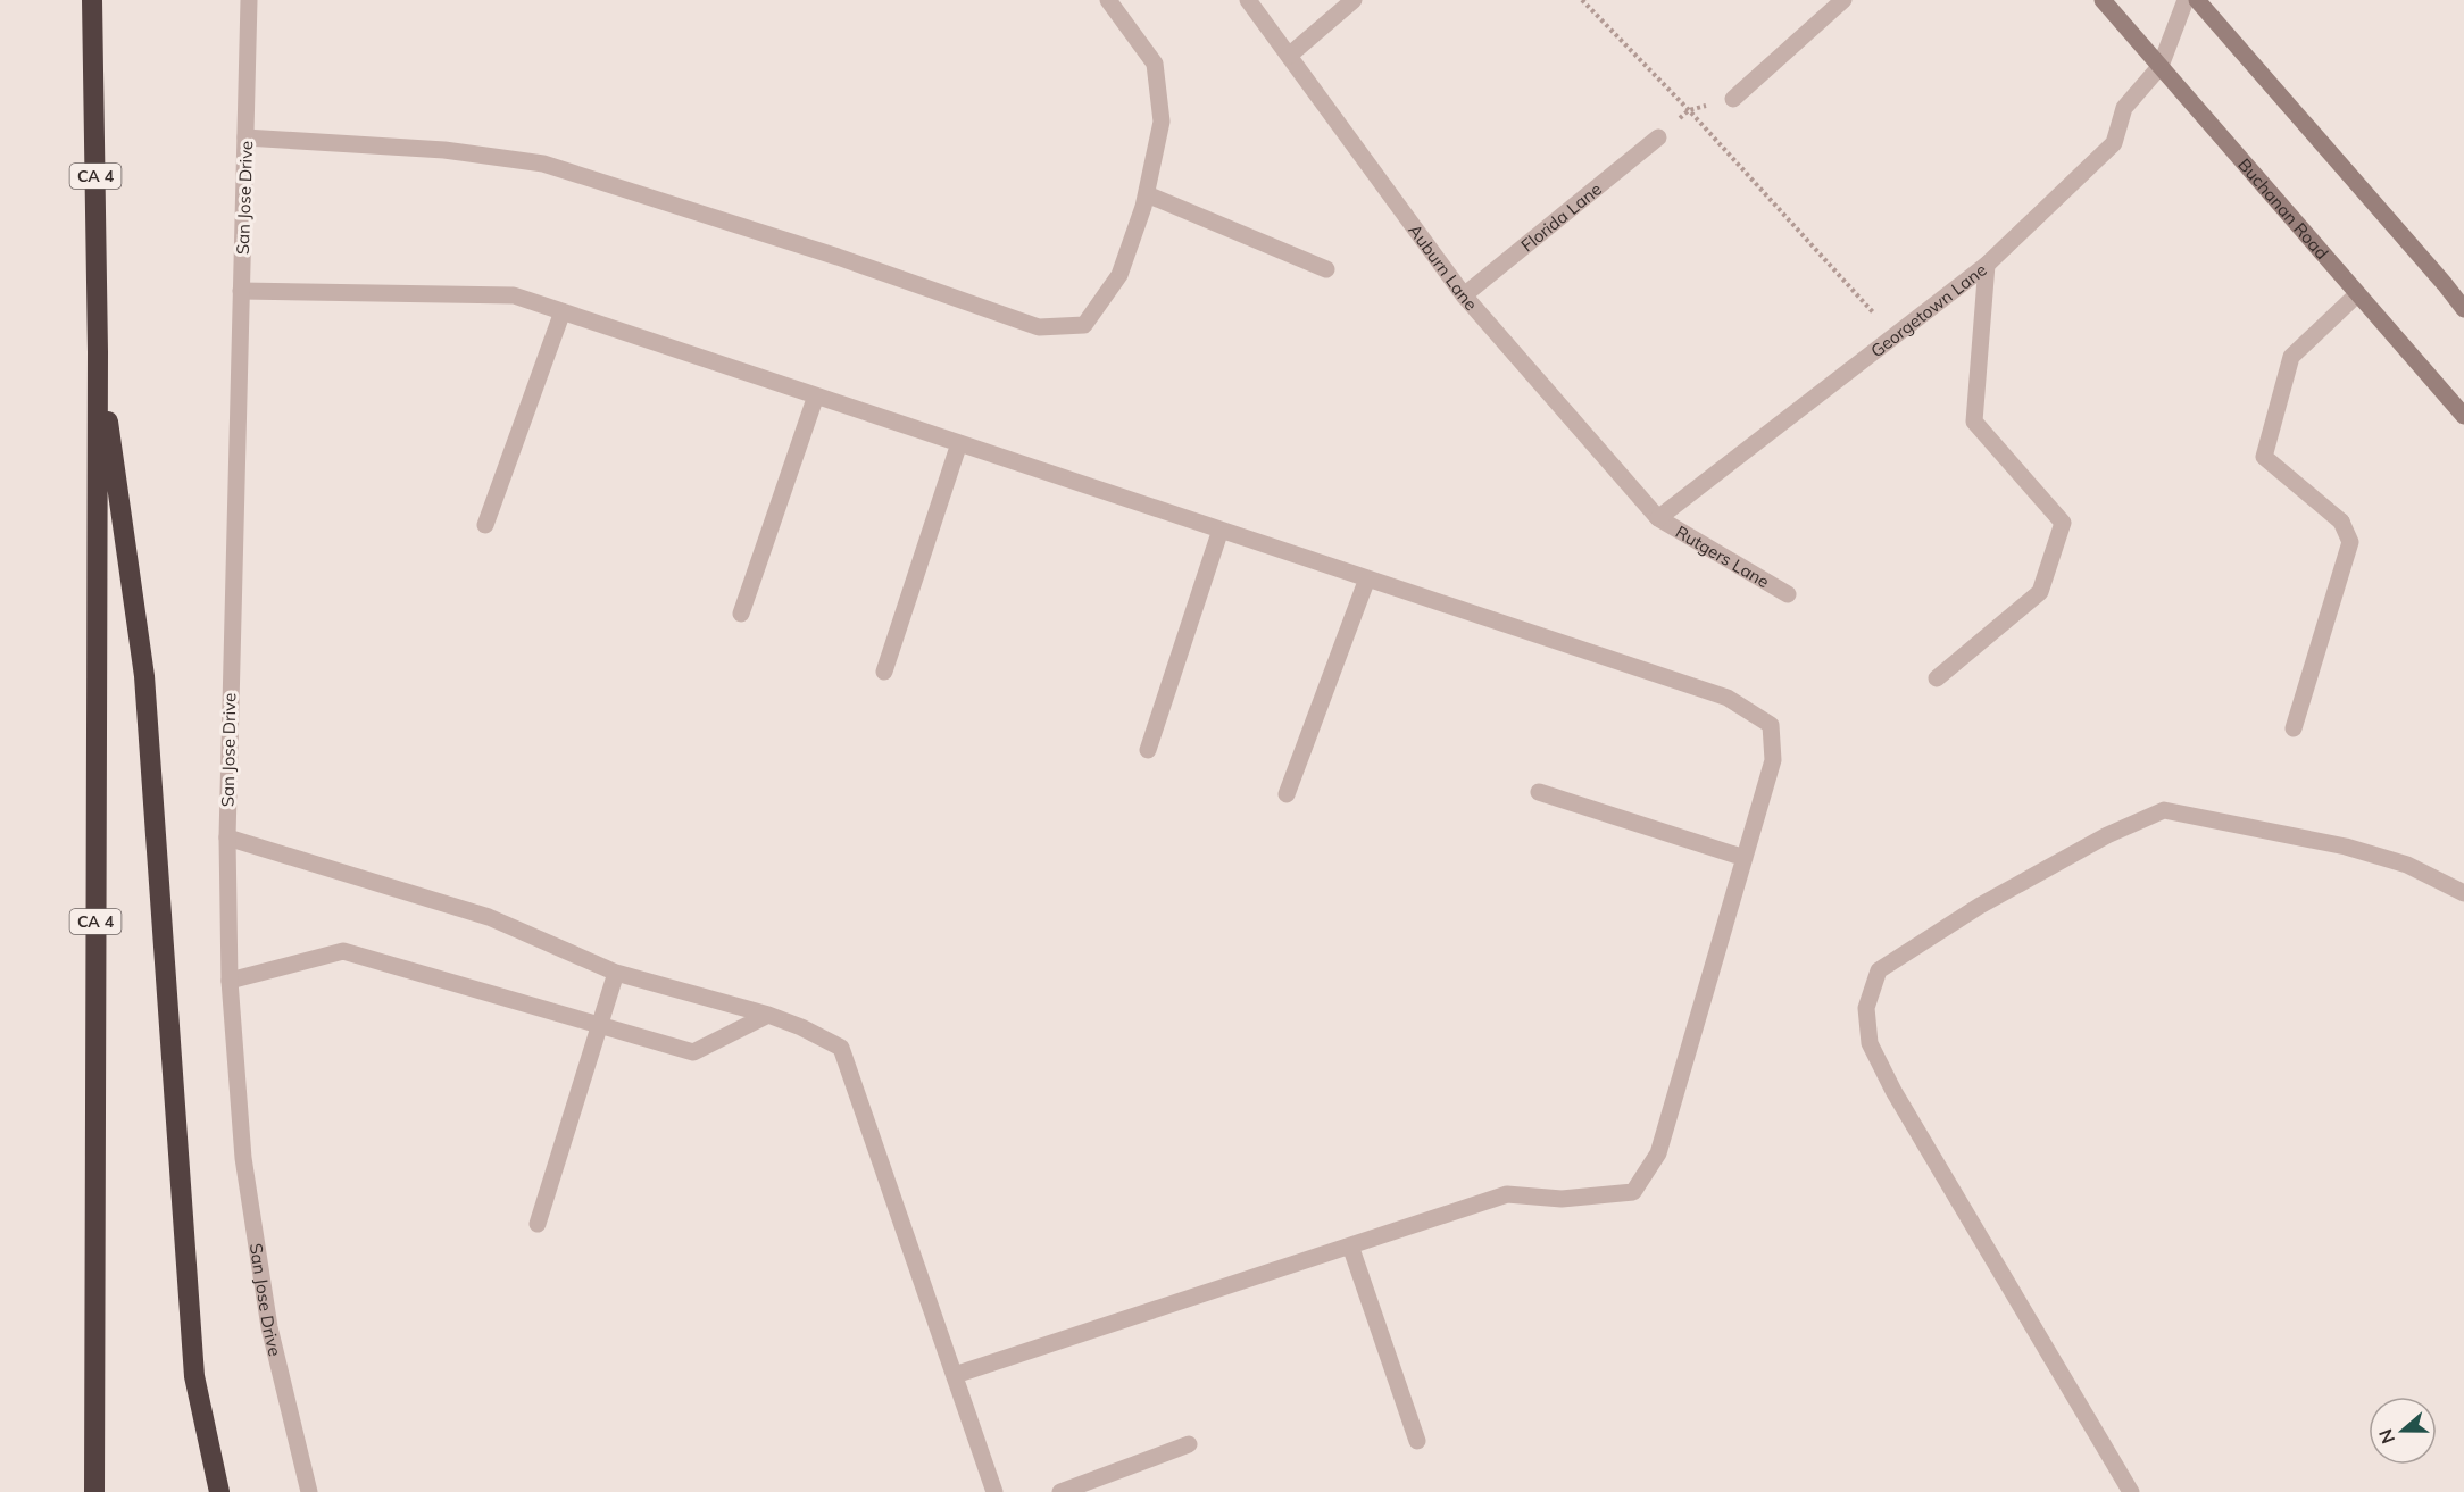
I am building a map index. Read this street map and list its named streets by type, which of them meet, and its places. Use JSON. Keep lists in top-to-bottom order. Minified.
{"streets":{"highway":["CA 4"],"main road":["Buchanan Road"],"street":["San Jose Drive","Florida Lane","Auburn Lane","Georgetown Lane","Rutgers Lane"]},"crossings":[["Buchanan Road","Georgetown Lane"],["Florida Lane","Auburn Lane"],["Auburn Lane","Georgetown Lane"],["Auburn Lane","Rutgers Lane"],["Georgetown Lane","Rutgers Lane"]],"north":"left"}
